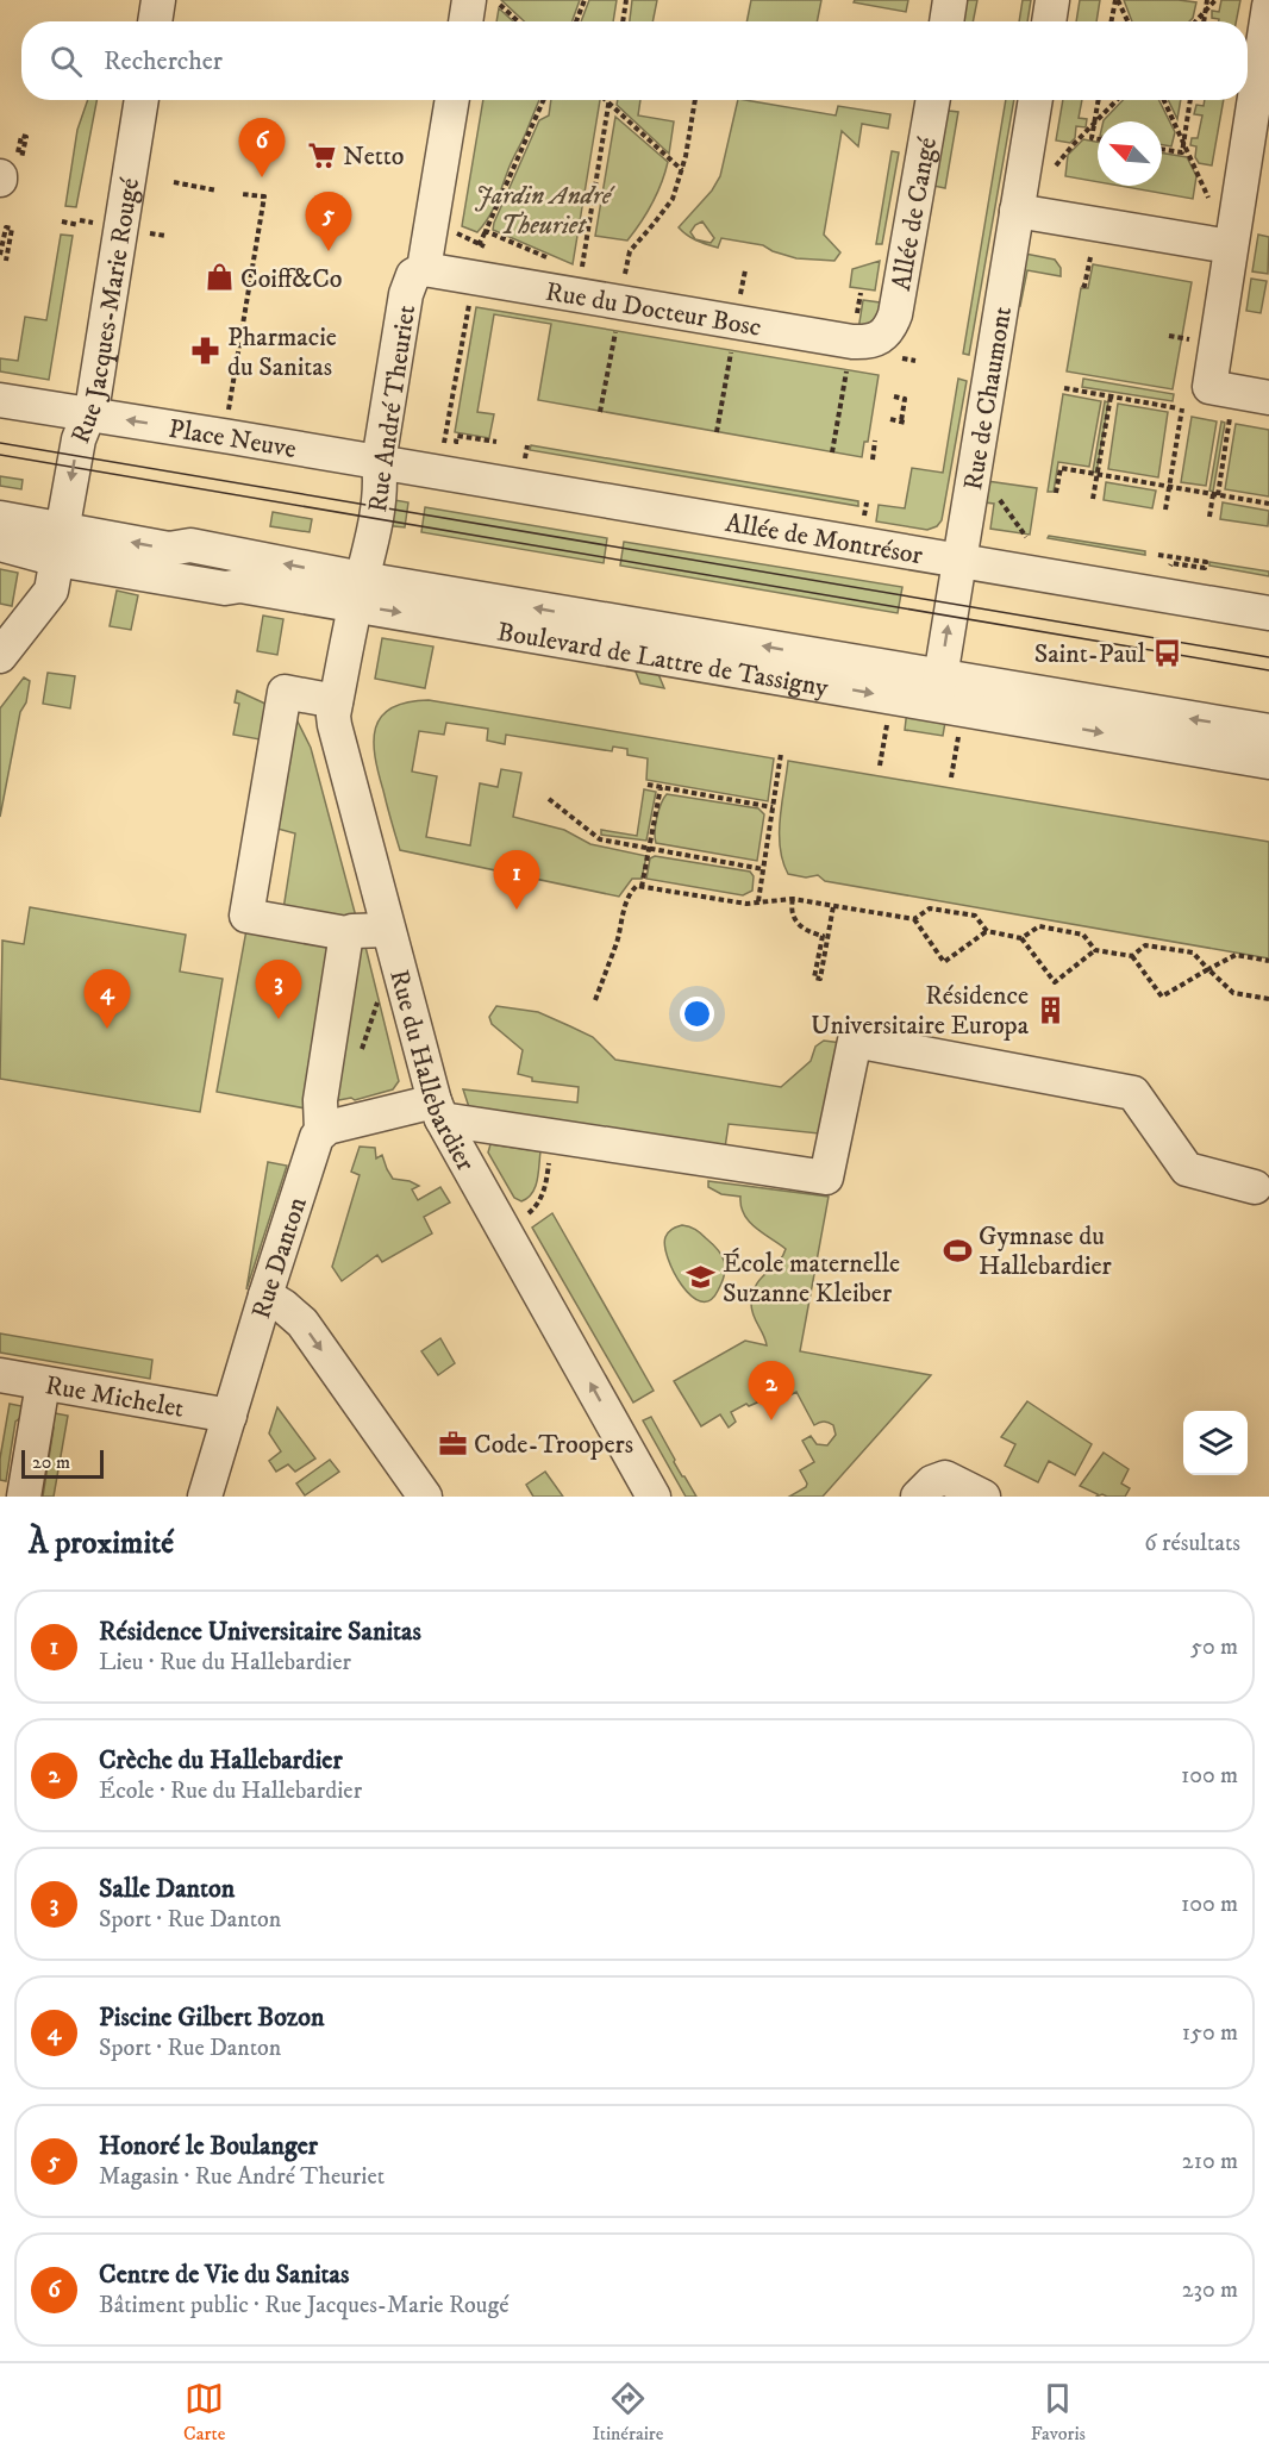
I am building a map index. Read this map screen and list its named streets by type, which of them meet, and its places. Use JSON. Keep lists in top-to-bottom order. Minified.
{"streets":{"street":["Allée de Cangé","Rue du Docteur Bosc","Rue Jacques-Marie Rougé","Rue de Chaumont","Rue André Theuriet","Place Neuve","Allée de Montrésor","Boulevard de Lattre de Tassigny","Rue du Hallebardier","Rue Danton","Rue Michelet"]},"crossings":[["Allée de Cangé","Rue du Docteur Bosc"],["Rue du Docteur Bosc","Rue André Theuriet"],["Rue Jacques-Marie Rougé","Place Neuve"],["Rue Jacques-Marie Rougé","Boulevard de Lattre de Tassigny"],["Rue de Chaumont","Allée de Montrésor"],["Rue de Chaumont","Boulevard de Lattre de Tassigny"],["Rue André Theuriet","Place Neuve"],["Rue André Theuriet","Allée de Montrésor"],["Rue André Theuriet","Boulevard de Lattre de Tassigny"],["Rue André Theuriet","Rue du Hallebardier"],["Place Neuve","Allée de Montrésor"],["Boulevard de Lattre de Tassigny","Rue du Hallebardier"],["Rue Danton","Rue Michelet"]],"one_way":["Place Neuve"],"parks":["Jardin André Theuriet"],"places":{"supermarket":["Netto"],"shop":["Coiff&Co"],"pharmacy":["Pharmacie du Sanitas"],"bus stop":["Saint-Paul"],"building":["Résidence Universitaire Europa"],"sports":["Gymnase du Hallebardier"],"school or university":["École maternelle Suzanne Kleiber"],"office":["Code-Troopers"]},"scale_bar":"20 m","north":"top left","page":{"search":"Rechercher","pins":["6","5","1","3","4","2"],"scale":"20 m","heading":["À proximité","6 résultats"],"list":[{"mark":"1","name":"Résidence Universitaire Sanitas","note":"Lieu · Rue du Hallebardier","value":"50 m"},{"mark":"2","name":"Crèche du Hallebardier","note":"École · Rue du Hallebardier","value":"100 m"},{"mark":"3","name":"Salle Danton","note":"Sport · Rue Danton","value":"100 m"},{"mark":"4","name":"Piscine Gilbert Bozon","note":"Sport · Rue Danton","value":"150 m"},{"mark":"5","name":"Honoré le Boulanger","note":"Magasin · Rue André Theuriet","value":"210 m"},{"mark":"6","name":"Centre de Vie du Sanitas","note":"Bâtiment public · Rue Jacques-Marie Rougé","value":"230 m"}],"nav":["Carte","Itinéraire","Favoris"]}}
